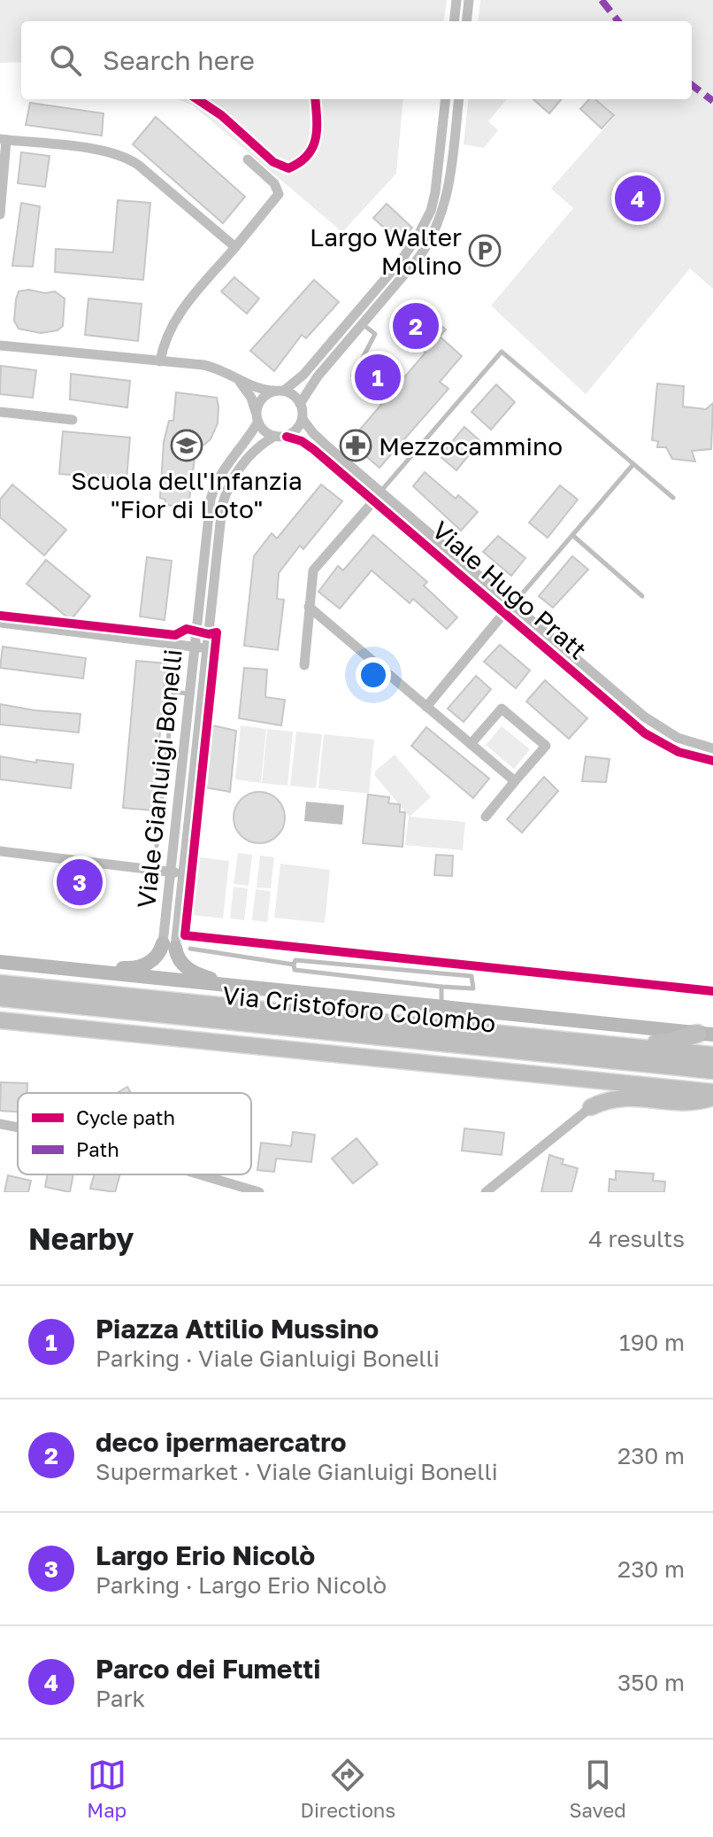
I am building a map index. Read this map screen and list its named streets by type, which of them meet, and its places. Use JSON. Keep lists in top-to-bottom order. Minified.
{"streets":{"highway":["Via Cristoforo Colombo"],"street":["Viale Hugo Pratt","Viale Gianluigi Bonelli"]},"crossings":[["Viale Hugo Pratt","Viale Gianluigi Bonelli"]],"places":{"parking":["Largo Walter Molino"],"school or university":["Scuola dell'Infanzia \"Fior di Loto\""],"pharmacy":["Mezzocammino"]},"legend":["Cycle path","Path"],"page":{"search":"Search here","pins":["4","2","1","3"],"heading":["Nearby","4 results"],"list":[{"mark":"1","name":"Piazza Attilio Mussino","note":"Parking · Viale Gianluigi Bonelli","value":"190 m"},{"mark":"2","name":"deco ipermaercatro","note":"Supermarket · Viale Gianluigi Bonelli","value":"230 m"},{"mark":"3","name":"Largo Erio Nicolò","note":"Parking · Largo Erio Nicolò","value":"230 m"},{"mark":"4","name":"Parco dei Fumetti","note":"Park","value":"350 m"}],"nav":["Map","Directions","Saved"]}}
